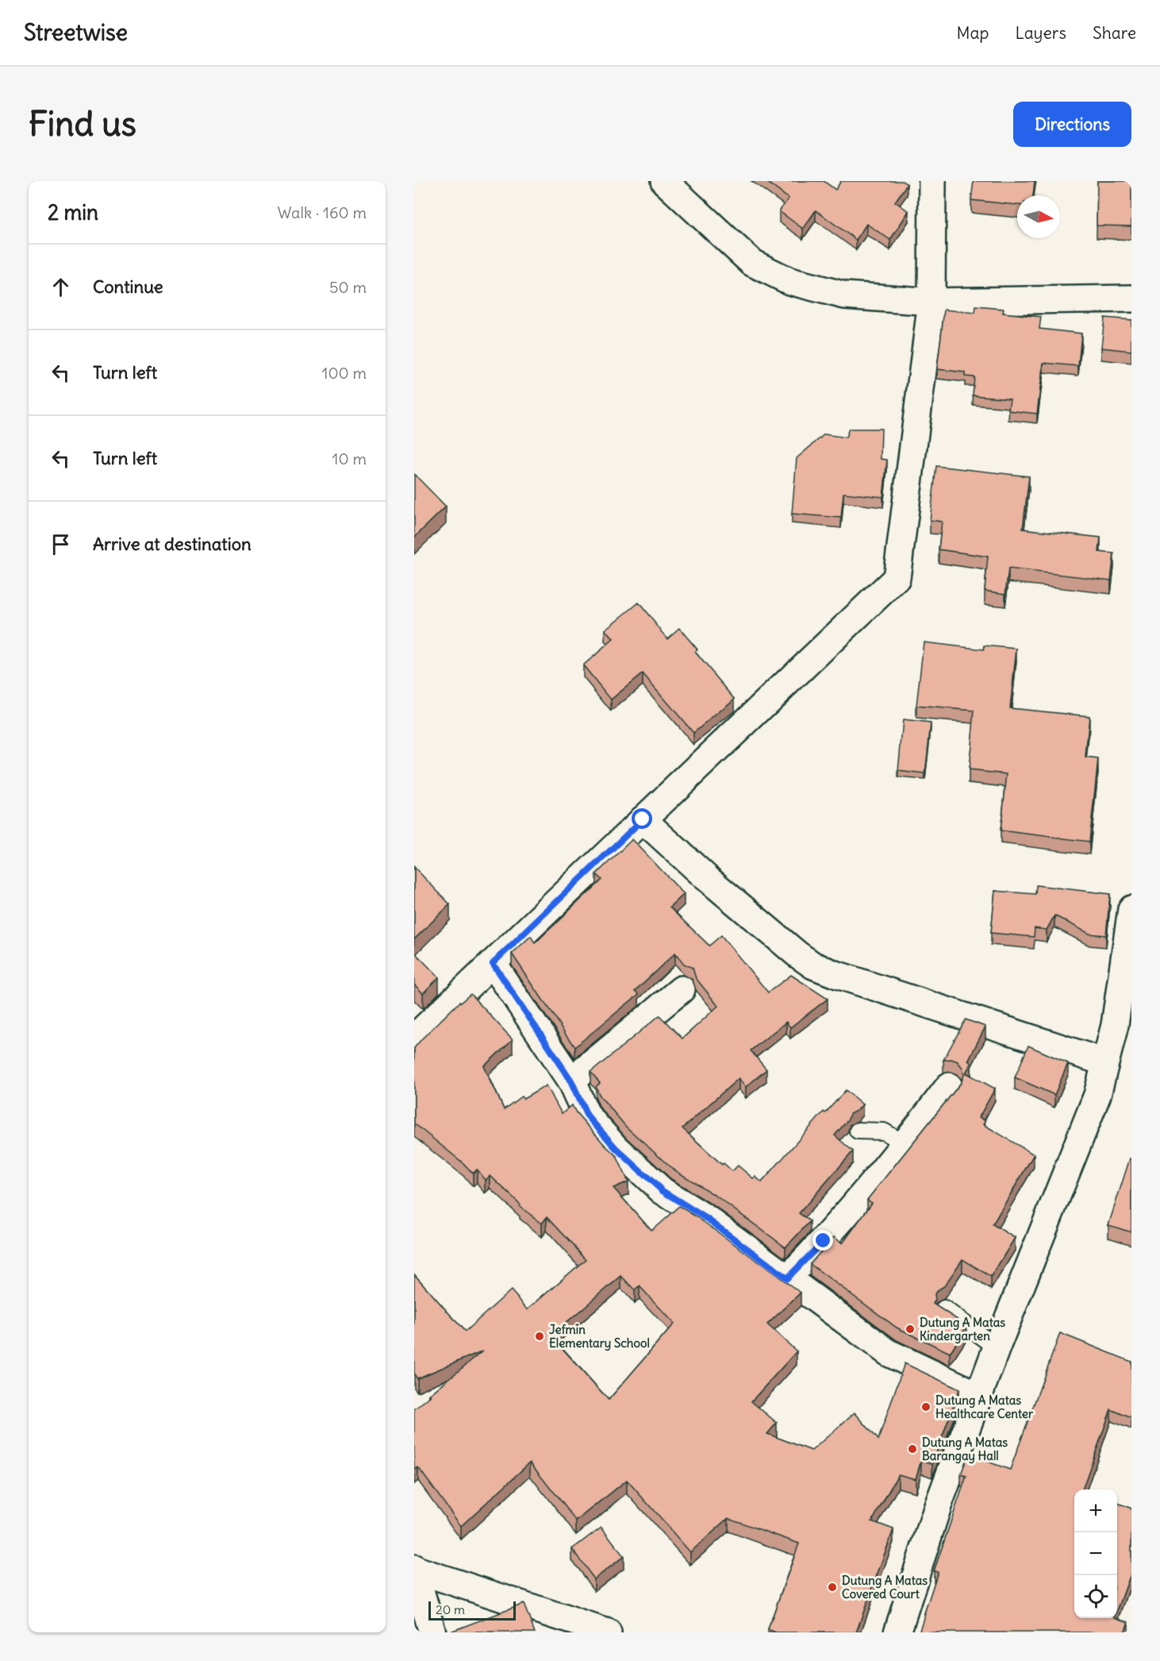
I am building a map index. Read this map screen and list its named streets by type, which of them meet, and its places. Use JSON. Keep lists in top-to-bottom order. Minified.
{"places":["Dutung A Matas Kindergarten","Jefmin Elementary School","Dutung A Matas Healthcare Center","Dutung A Matas Barangay Hall","Dutung A Matas Covered Court"],"scale_bar":"20 m","north":"right","page":{"header":"Streetwise","nav":["Map","Layers","Share"],"buttons":"Directions","title":"Find us","heading":["2 min","Walk · 160 m"],"list":[["Continue","50 m"],["Turn left","100 m"],["Turn left","10 m"],"Arrive at destination"],"map_buttons":["+","−"],"scale":"20 m"}}
